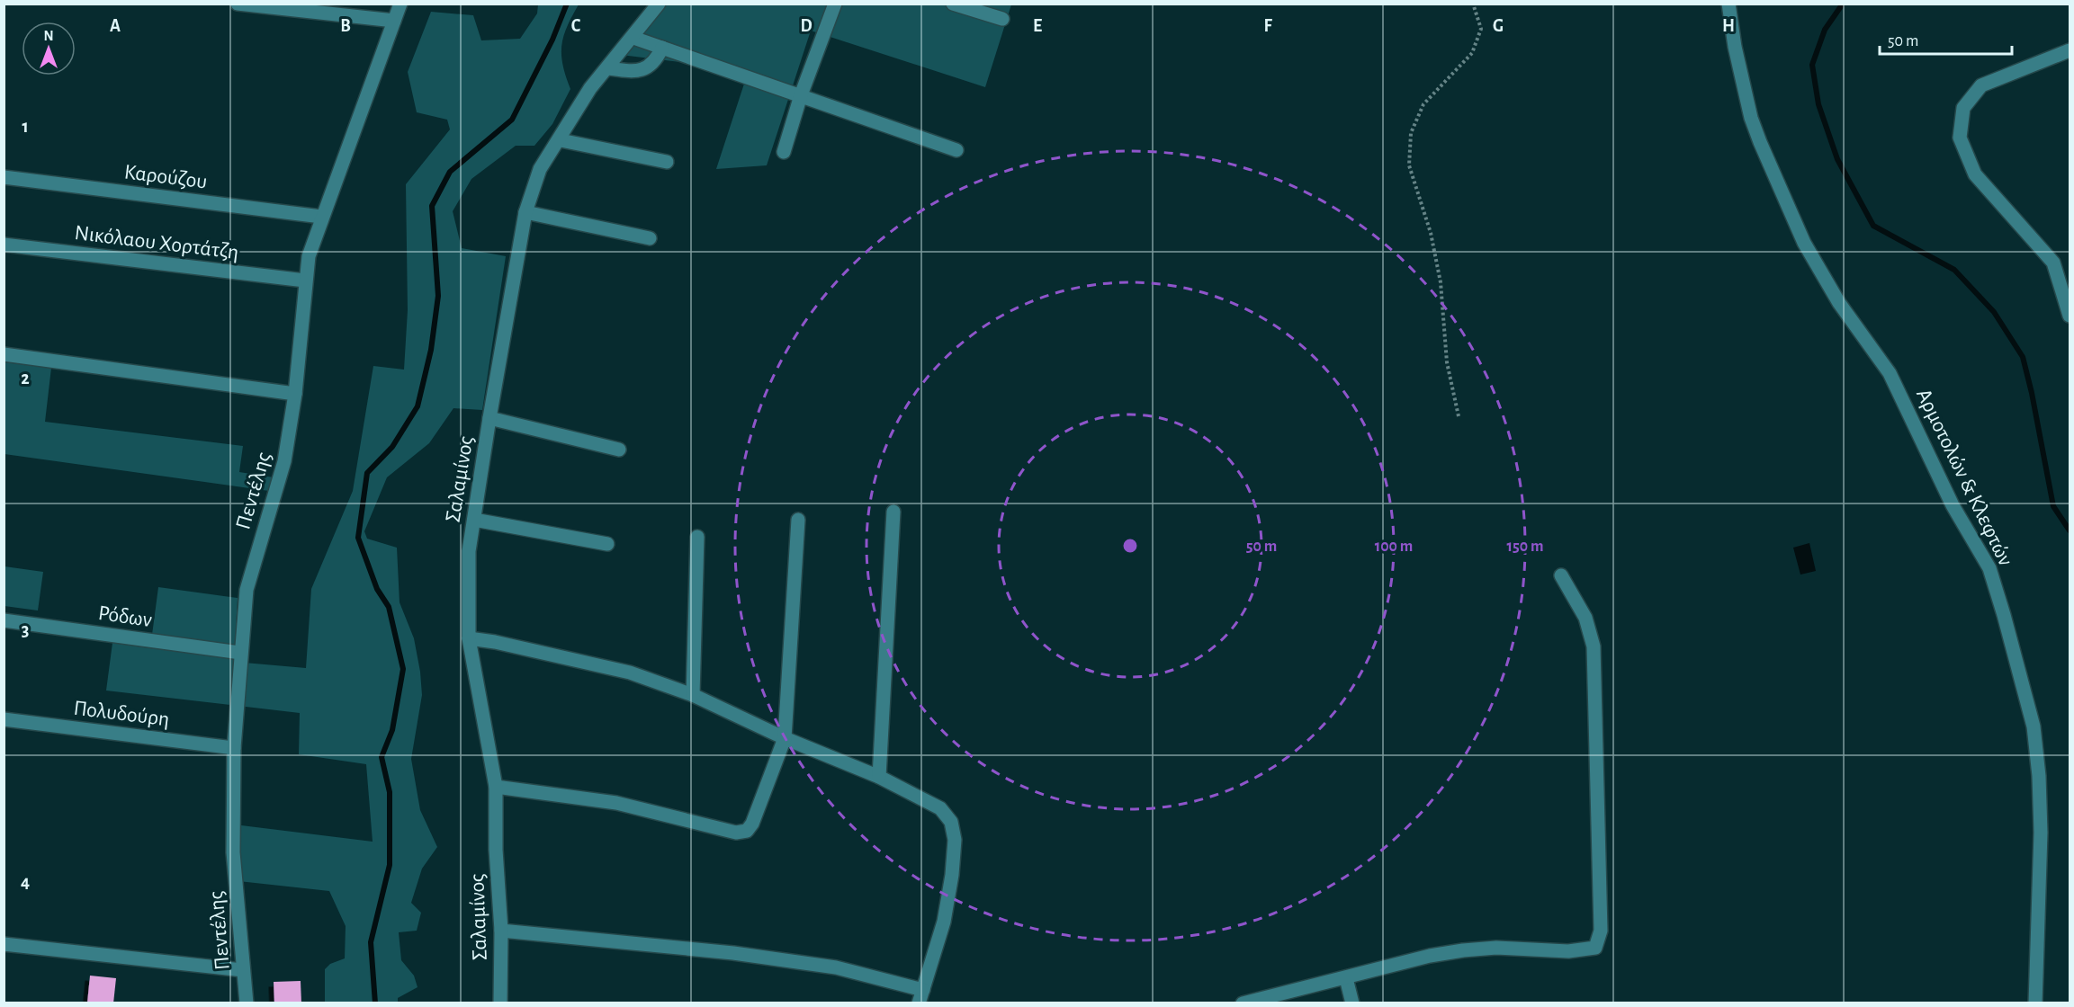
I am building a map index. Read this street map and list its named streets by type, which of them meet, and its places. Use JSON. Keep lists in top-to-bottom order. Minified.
{"streets":{"street":["Καρούζου","Νικόλαου Χορτάτζη","Αρμοτολών & Κλεφτών","Σαλαμίνος","Πεντέλης","Ρόδων","Πολυδούρη"]},"crossings":[["Καρούζου","Πεντέλης"],["Νικόλαου Χορτάτζη","Πεντέλης"],["Πεντέλης","Ρόδων"],["Πεντέλης","Πολυδούρη"]],"scale_bar":"50 m","north":"top","grid":{"columns":["A","B","C","D","E","F","G","H"],"rows":["1","2","3","4"]},"rings":["50 m","100 m","150 m"]}
